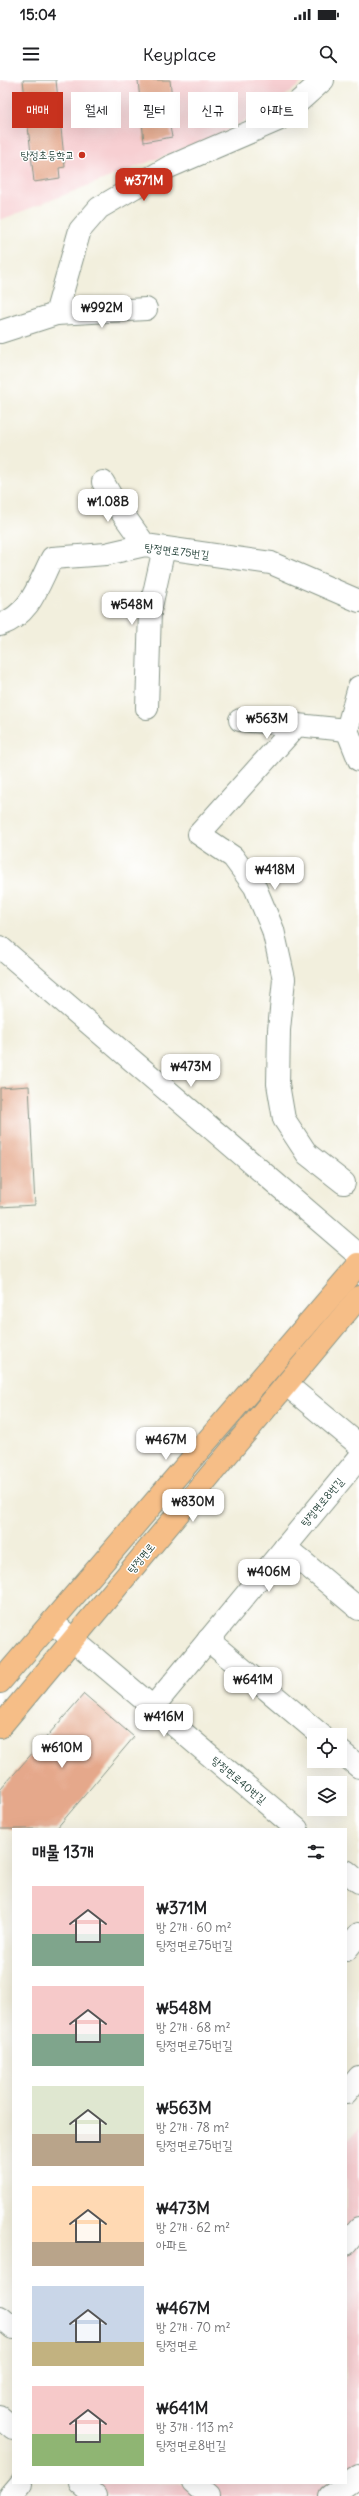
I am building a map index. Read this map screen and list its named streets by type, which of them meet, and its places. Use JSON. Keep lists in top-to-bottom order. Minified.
{"streets":{"main road":["탕정면로"],"street":["탕정면로75번길","탕정면로8번길","탕정면로40번길"]},"crossings":[["탕정면로8번길","탕정면로40번길"],["탕정면로","탕정면로40번길"]],"places":["탕정초등학교"],"page":{"status":"15:04","header":"Keyplace","chip":["매매","월세","필터","신규","아파트"],"price":["₩371M","₩992M","₩1.08B","₩548M","₩563M","₩418M","₩473M","₩467M","₩830M","₩406M","₩641M","₩416M","₩610M"],"heading":"매물 13개","list":[{"name":"₩371M","note":"방 2개 · 60 m² · 탕정면로75번길"},{"name":"₩548M","note":"방 2개 · 68 m² · 탕정면로75번길"},{"name":"₩563M","note":"방 2개 · 78 m² · 탕정면로75번길"},{"name":"₩473M","note":"방 2개 · 62 m² · 아파트"},{"name":"₩467M","note":"방 2개 · 70 m² · 탕정면로"},{"name":"₩641M","note":"방 3개 · 113 m² · 탕정면로8번길"}]}}
